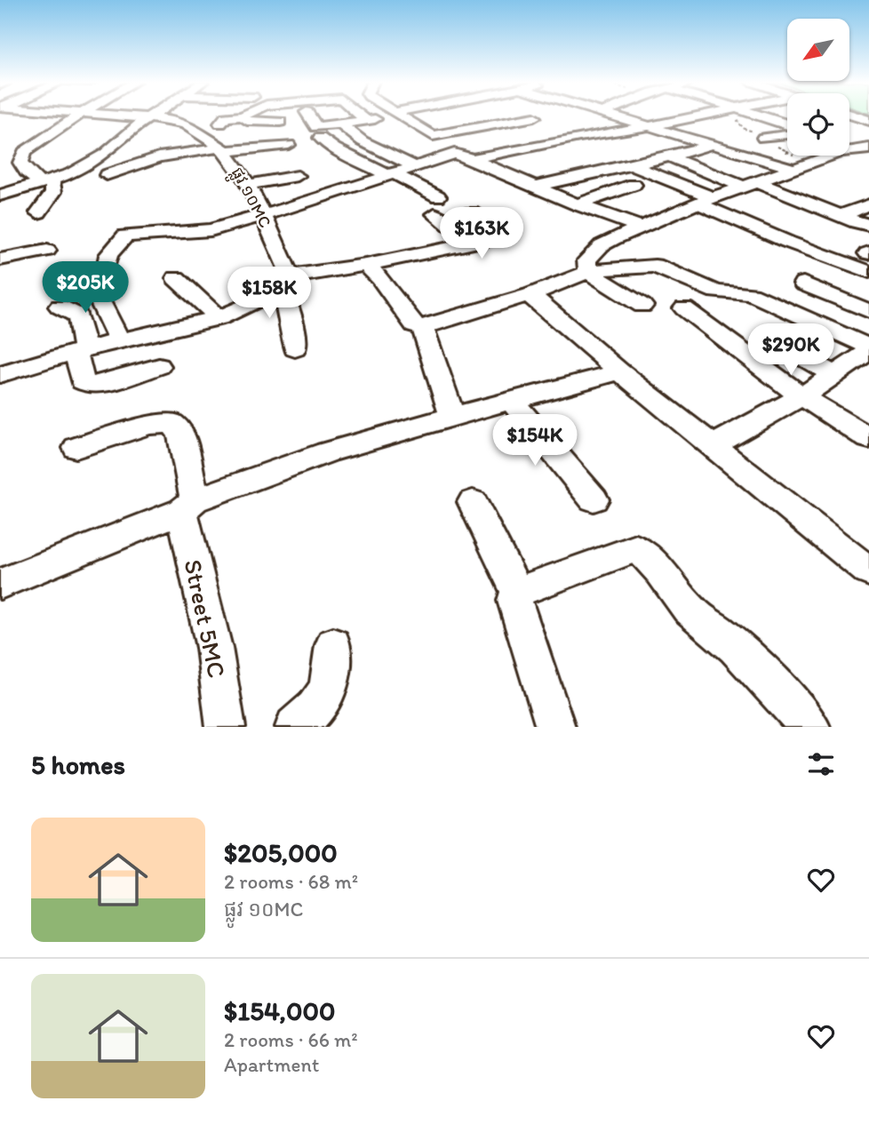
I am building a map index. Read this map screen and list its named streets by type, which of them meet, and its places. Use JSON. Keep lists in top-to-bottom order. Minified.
{"streets":{"street":["ផ្លូវ ១០MC","Street 5MC"]},"north":"bottom left","page":{"price":["$163K","$205K","$158K","$290K","$154K"],"heading":"5 homes","list":[{"name":"$205,000","note":"2 rooms · 68 m² · ផ្លូវ ១០MC"},{"name":"$154,000","note":"2 rooms · 66 m² · Apartment"}]}}
